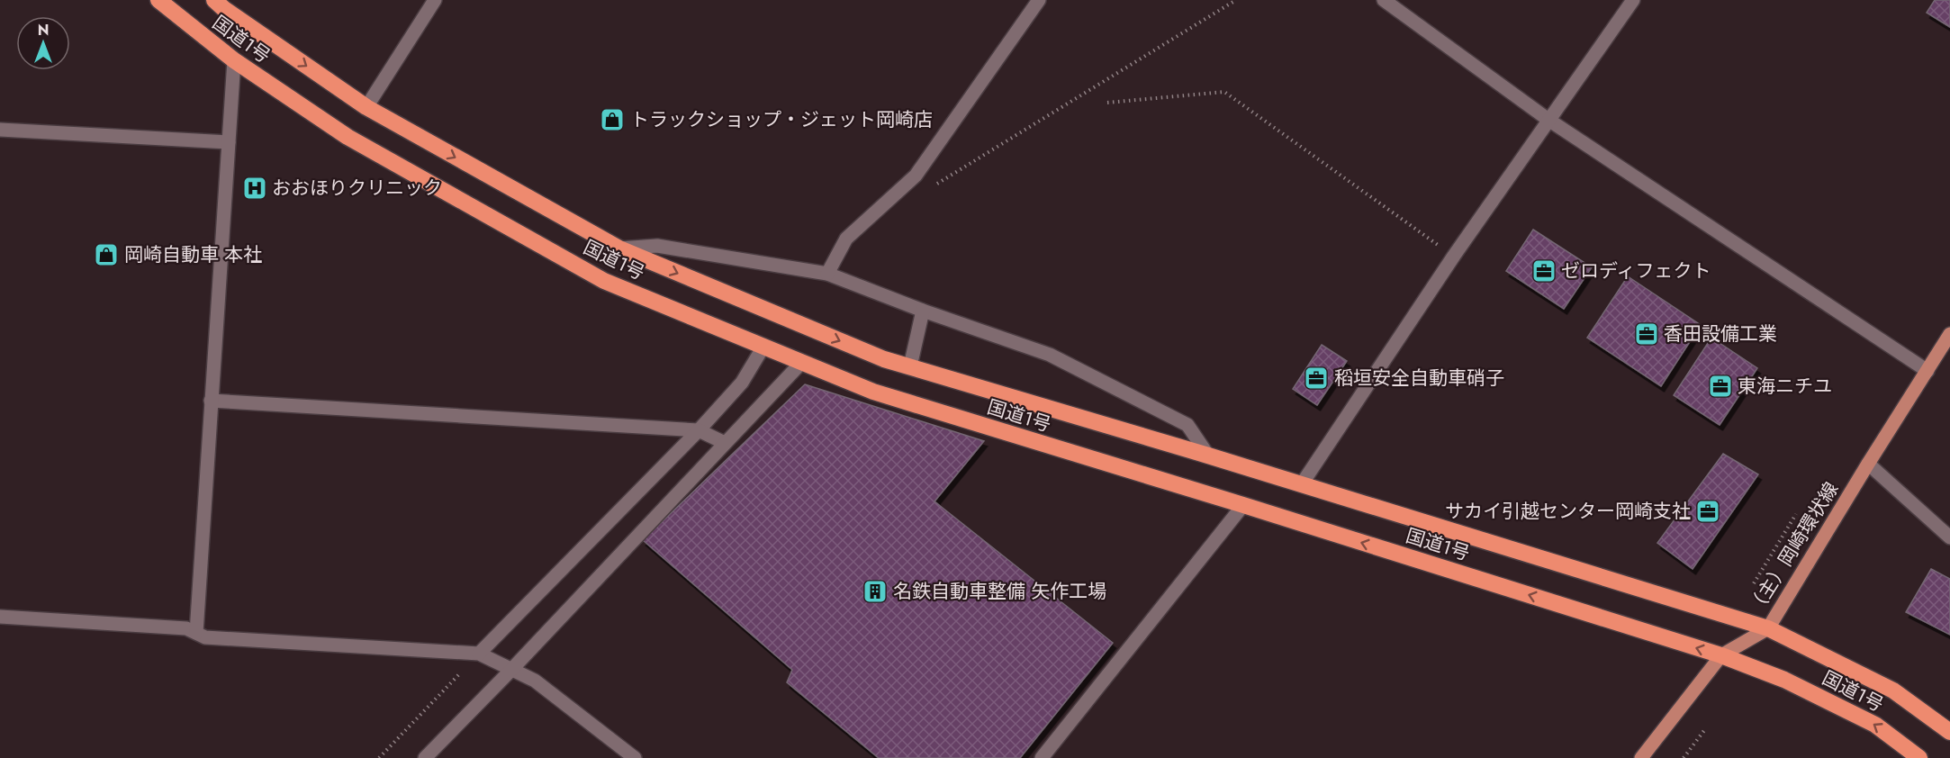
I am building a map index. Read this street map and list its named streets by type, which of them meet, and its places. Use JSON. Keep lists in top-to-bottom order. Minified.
{"streets":{"highway":["国道1号"],"main road":["（主）岡崎環状線"]},"crossings":[["国道1号","（主）岡崎環状線"]],"places":{"shop":["トラックショップ・ジェット岡崎店","岡崎自動車 本社"],"hospital":["おおほりクリニック"],"office":["ゼロディフェクト","香田設備工業","稻垣安全自動車硝子","東海ニチユ","サカイ引越センター岡崎支社"],"building":["名鉄自動車整備 矢作工場"]},"north":"top"}
